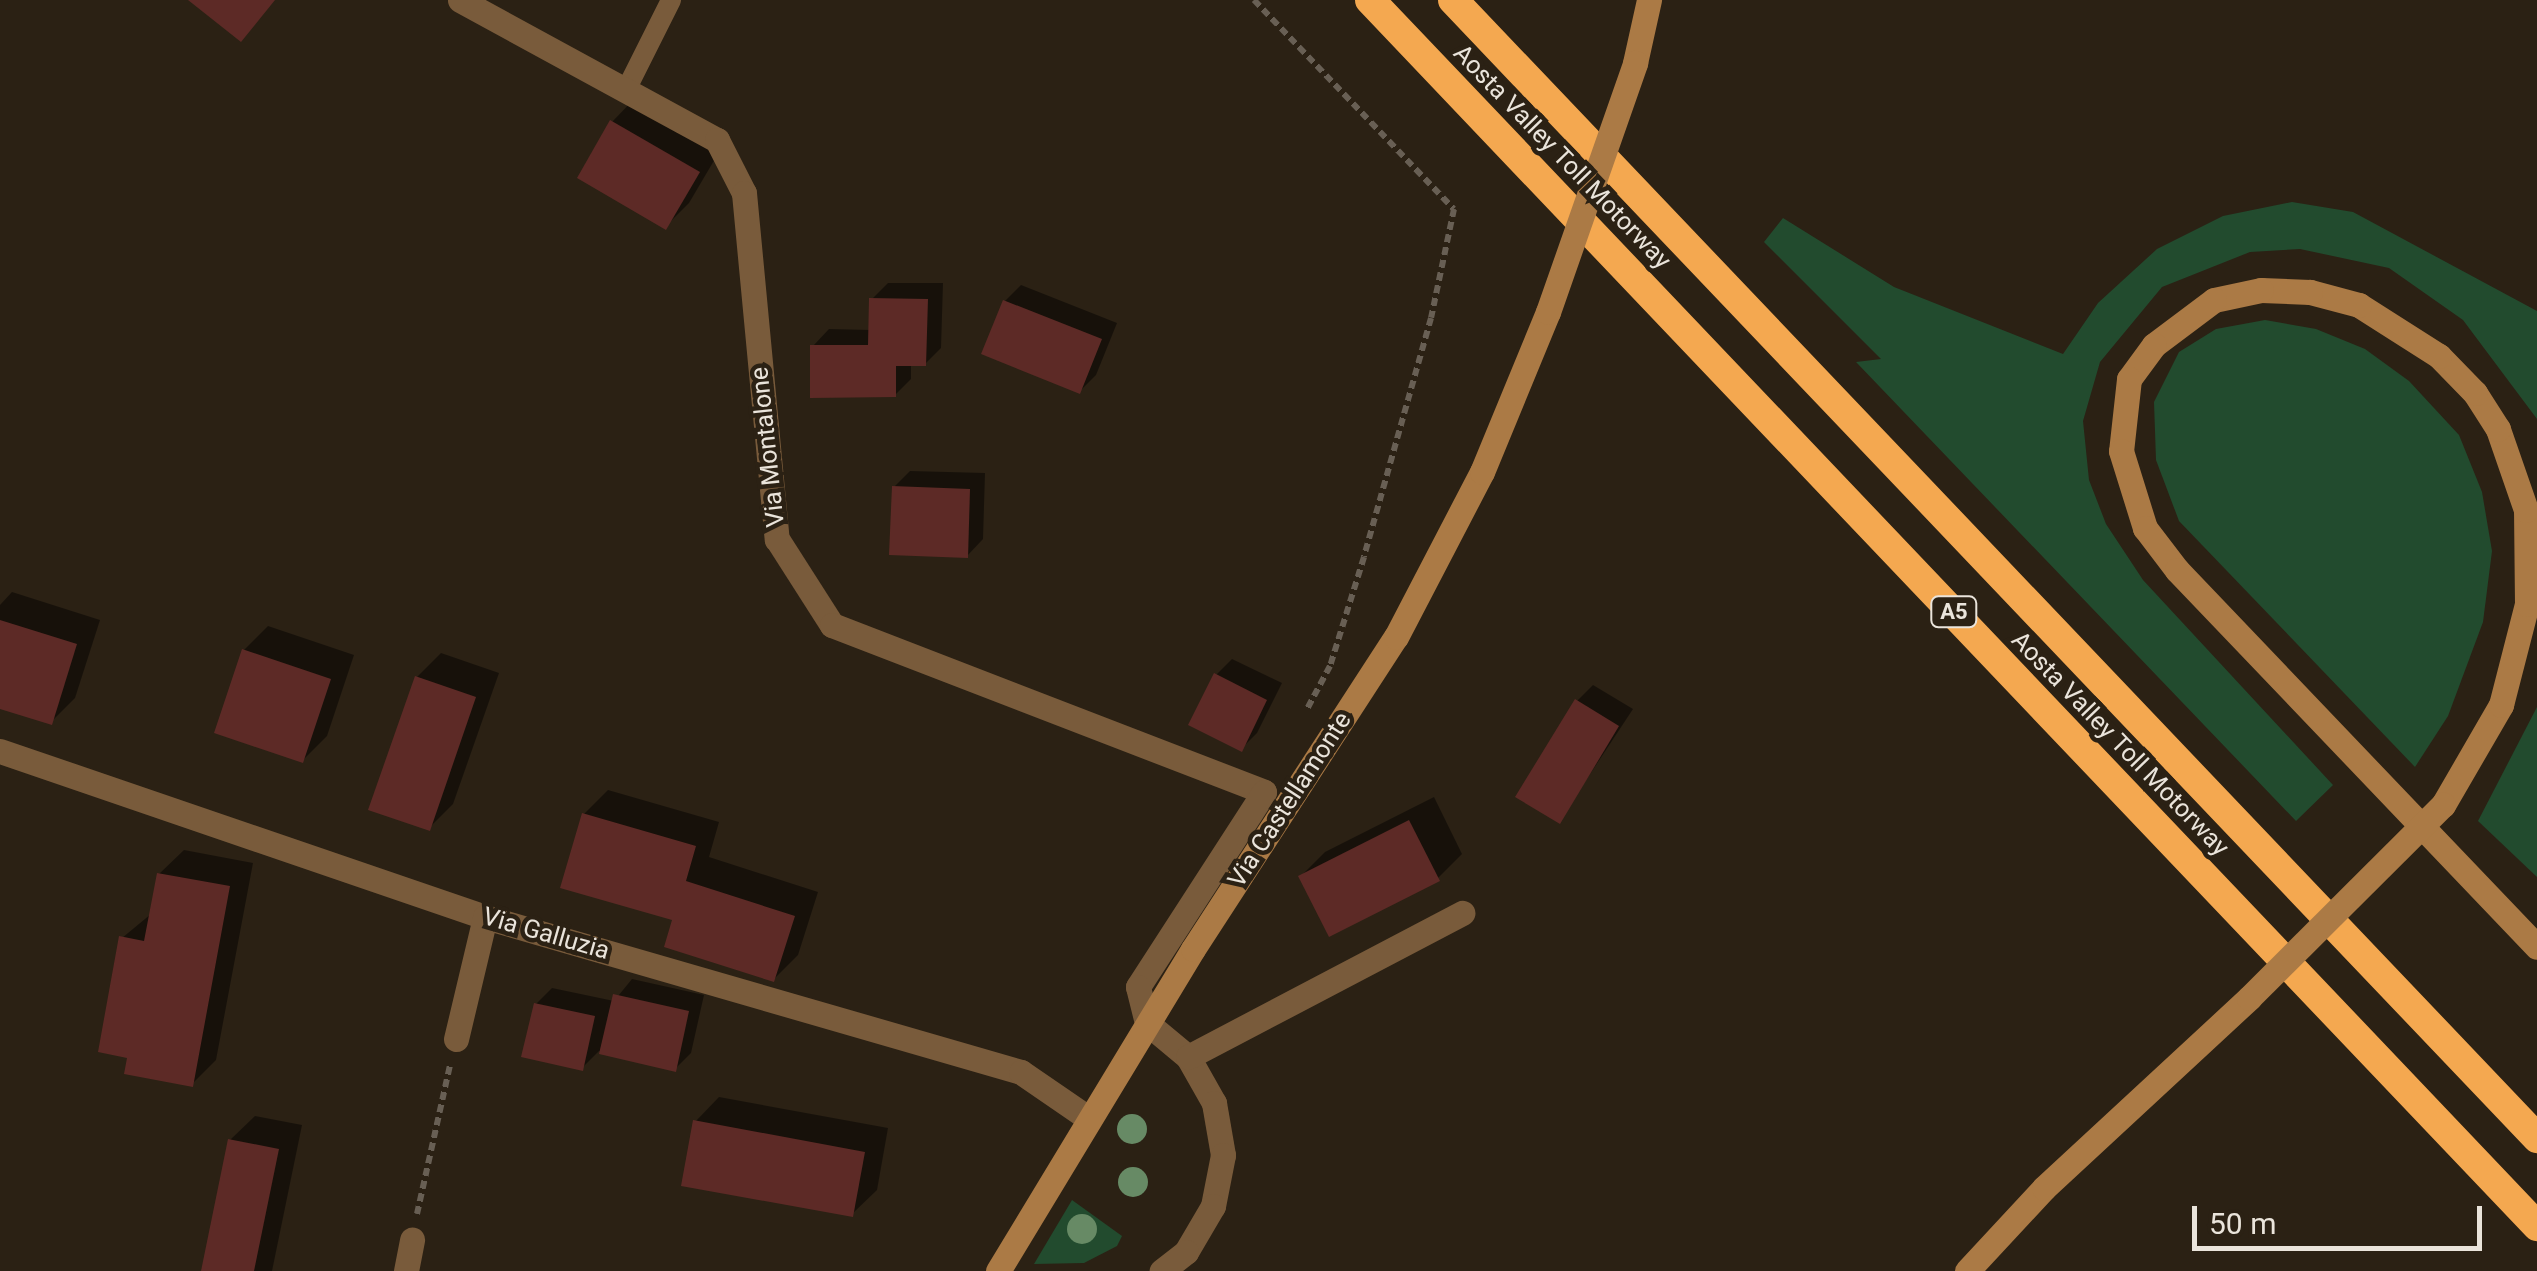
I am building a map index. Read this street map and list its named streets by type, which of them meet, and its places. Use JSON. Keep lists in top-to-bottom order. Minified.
{"streets":{"highway":["Aosta Valley Toll Motorway","A5"],"main road":["Via Castellamonte"],"street":["Via Montalone","Via Galluzia"]},"crossings":[["Via Montalone","Via Castellamonte"],["Via Castellamonte","Via Galluzia"]],"scale_bar":"50 m"}
